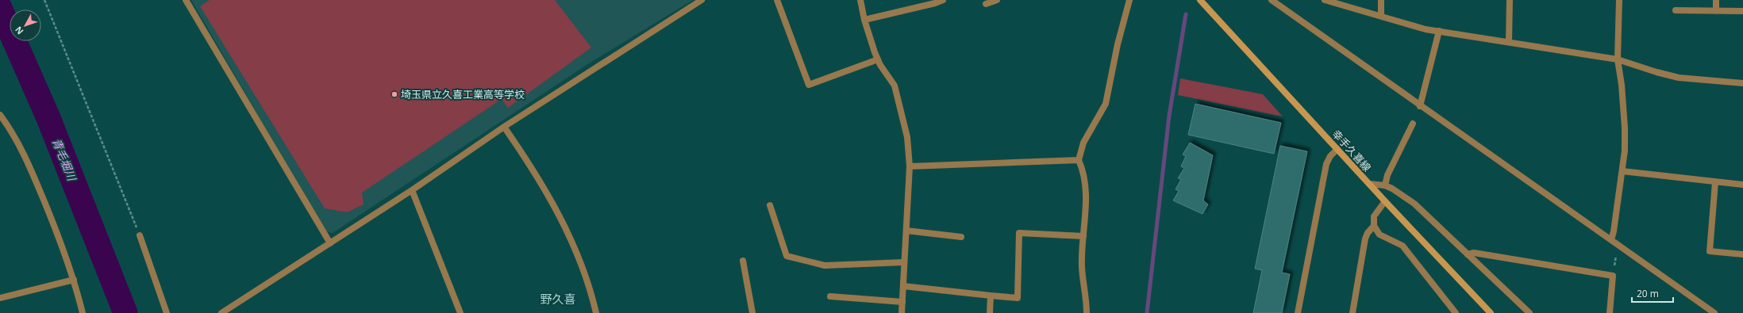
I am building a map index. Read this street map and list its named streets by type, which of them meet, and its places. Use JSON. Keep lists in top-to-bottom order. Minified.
{"streets":{"main road":["幸手久喜線"]},"districts":["野久喜"],"water":["青毛堀川"],"places":["埼玉県立久喜工業高等学校"],"scale_bar":"20 m","north":"bottom left"}
